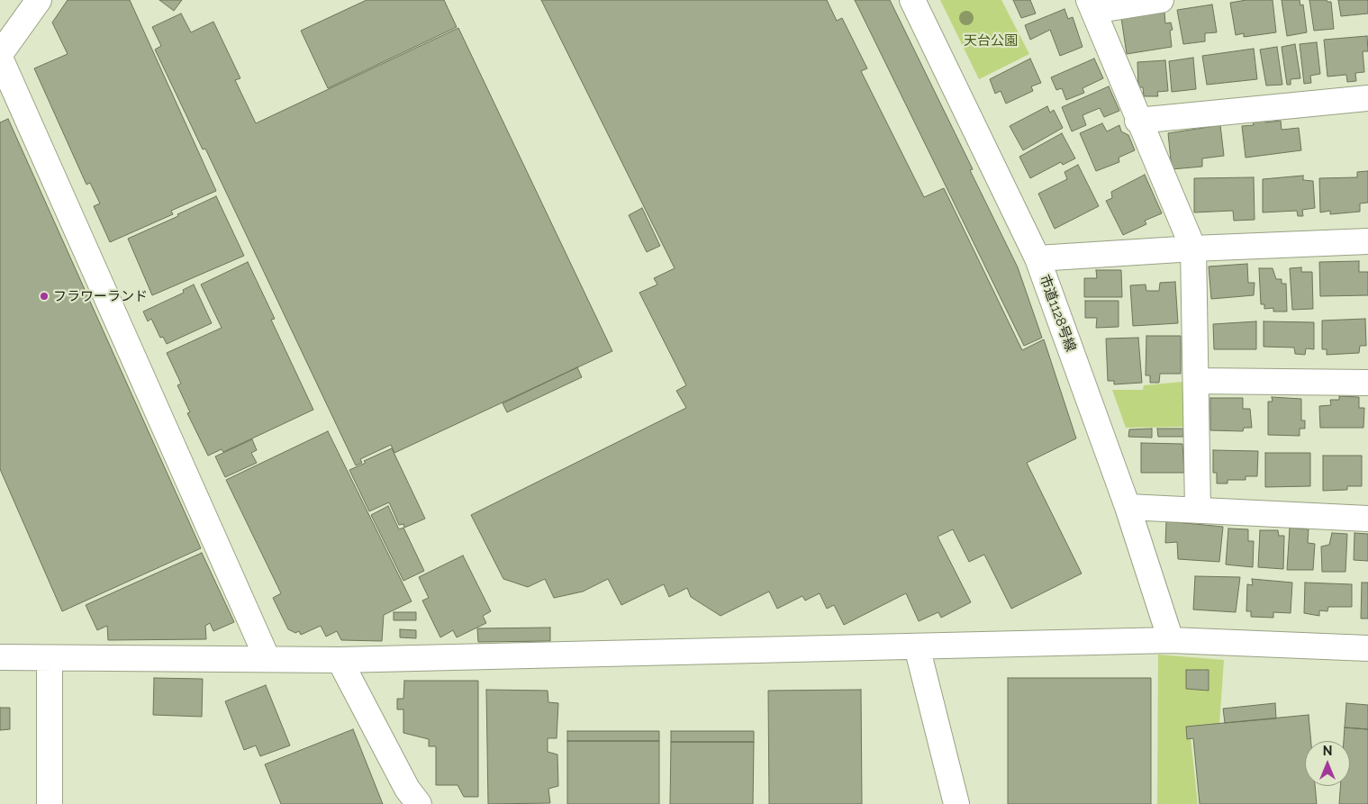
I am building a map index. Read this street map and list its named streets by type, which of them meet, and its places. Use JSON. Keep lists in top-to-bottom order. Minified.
{"streets":{"street":["市道1128号線"]},"parks":["天台公園"],"places":["フラワーランド"],"north":"top"}
